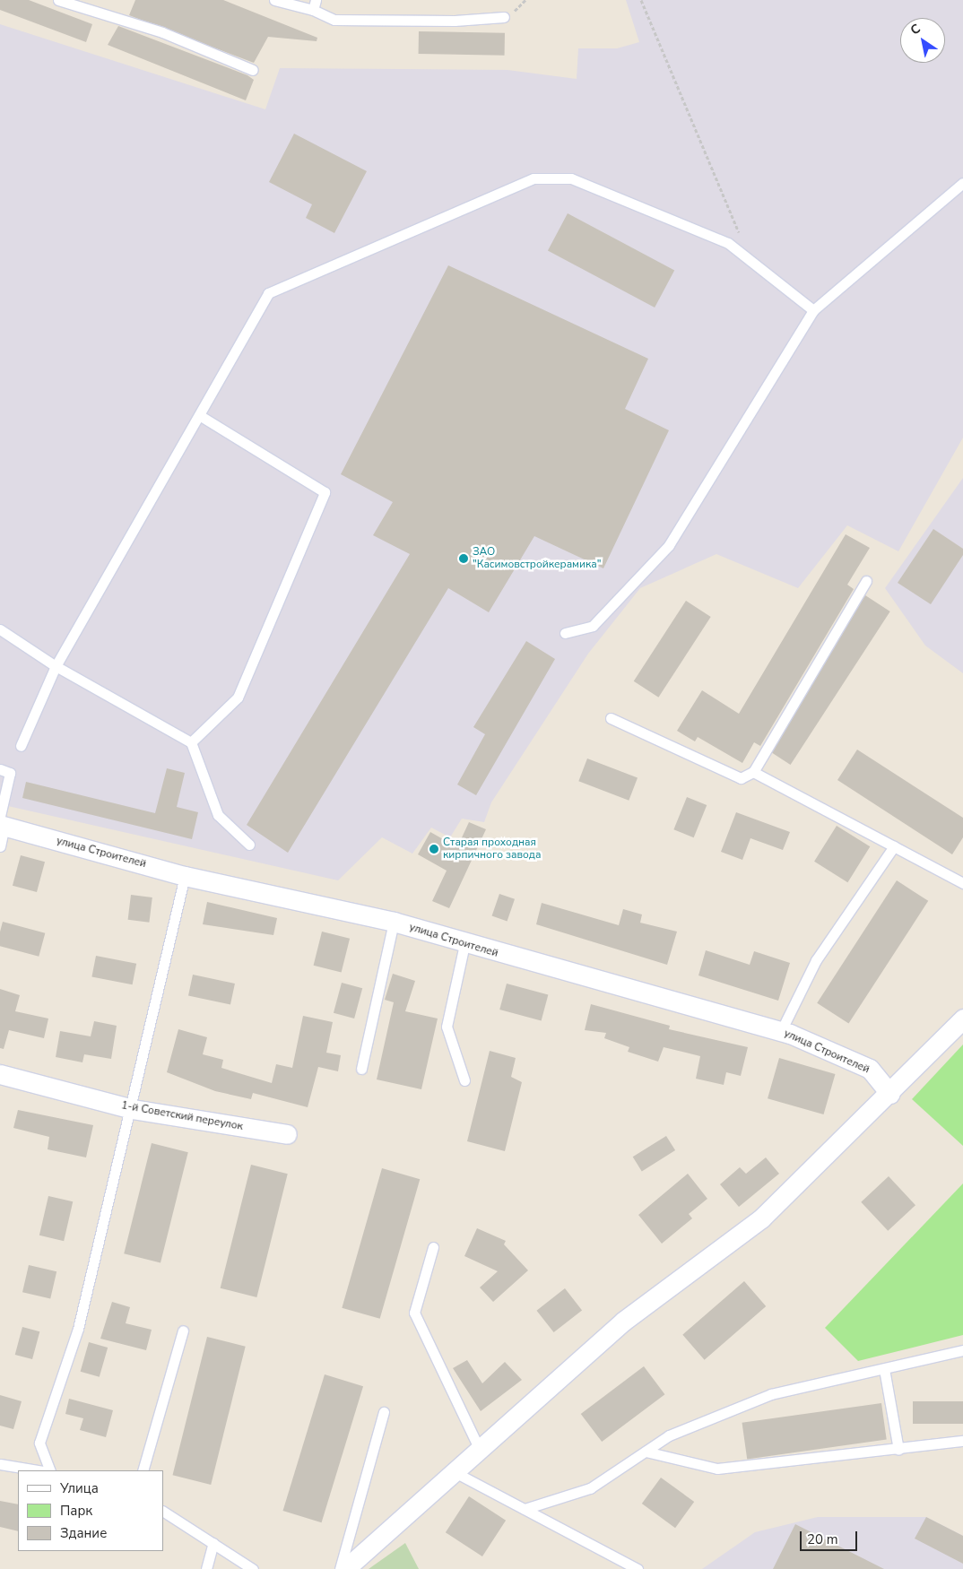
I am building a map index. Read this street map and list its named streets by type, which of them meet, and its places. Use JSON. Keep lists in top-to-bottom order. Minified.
{"streets":{"street":["улица Строителей","1-й Советский переулок"]},"places":["ЗАО \"Касимовстройкерамика\"","Старая проходная кирпичного завода"],"legend":["Улица","Парк","Здание"],"scale_bar":"20 m","north":"top left"}
